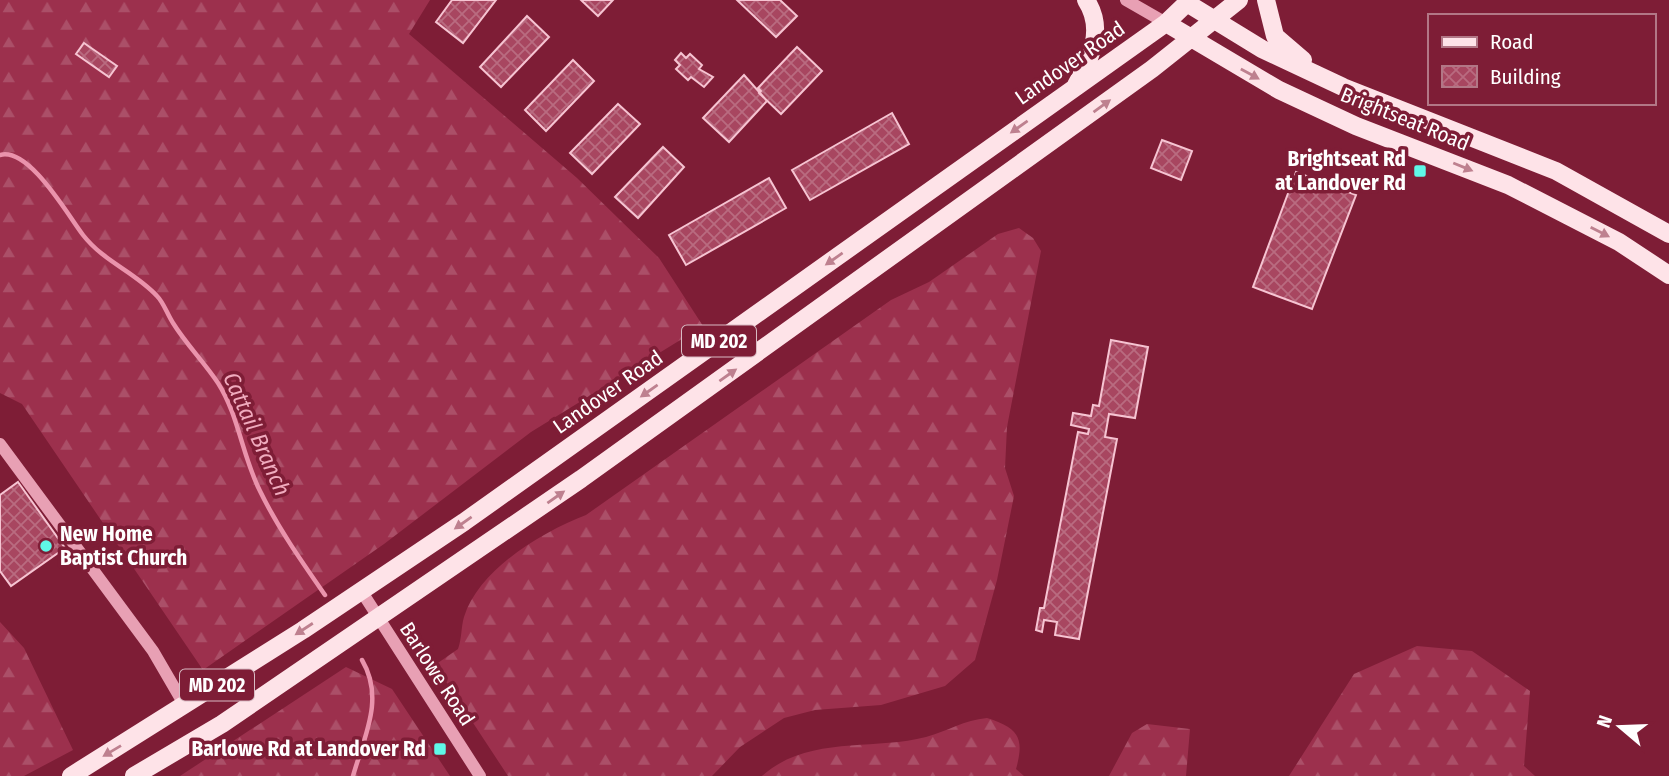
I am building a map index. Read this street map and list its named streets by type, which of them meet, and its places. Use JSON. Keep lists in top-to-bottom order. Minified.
{"streets":{"main road":["Landover Road","Brightseat Road","MD 202"],"street":["Barlowe Road"]},"crossings":[["Landover Road","Brightseat Road"],["Landover Road","Barlowe Road"],["Brightseat Road","MD 202"],["MD 202","Barlowe Road"]],"one_way":["Brightseat Road"],"water":["Cattail Branch"],"places":{"transit":["Brightseat Rd at Landover Rd","Barlowe Rd at Landover Rd"],"other":["New Home Baptist Church"]},"legend":["Road","Building"],"north":"left"}
